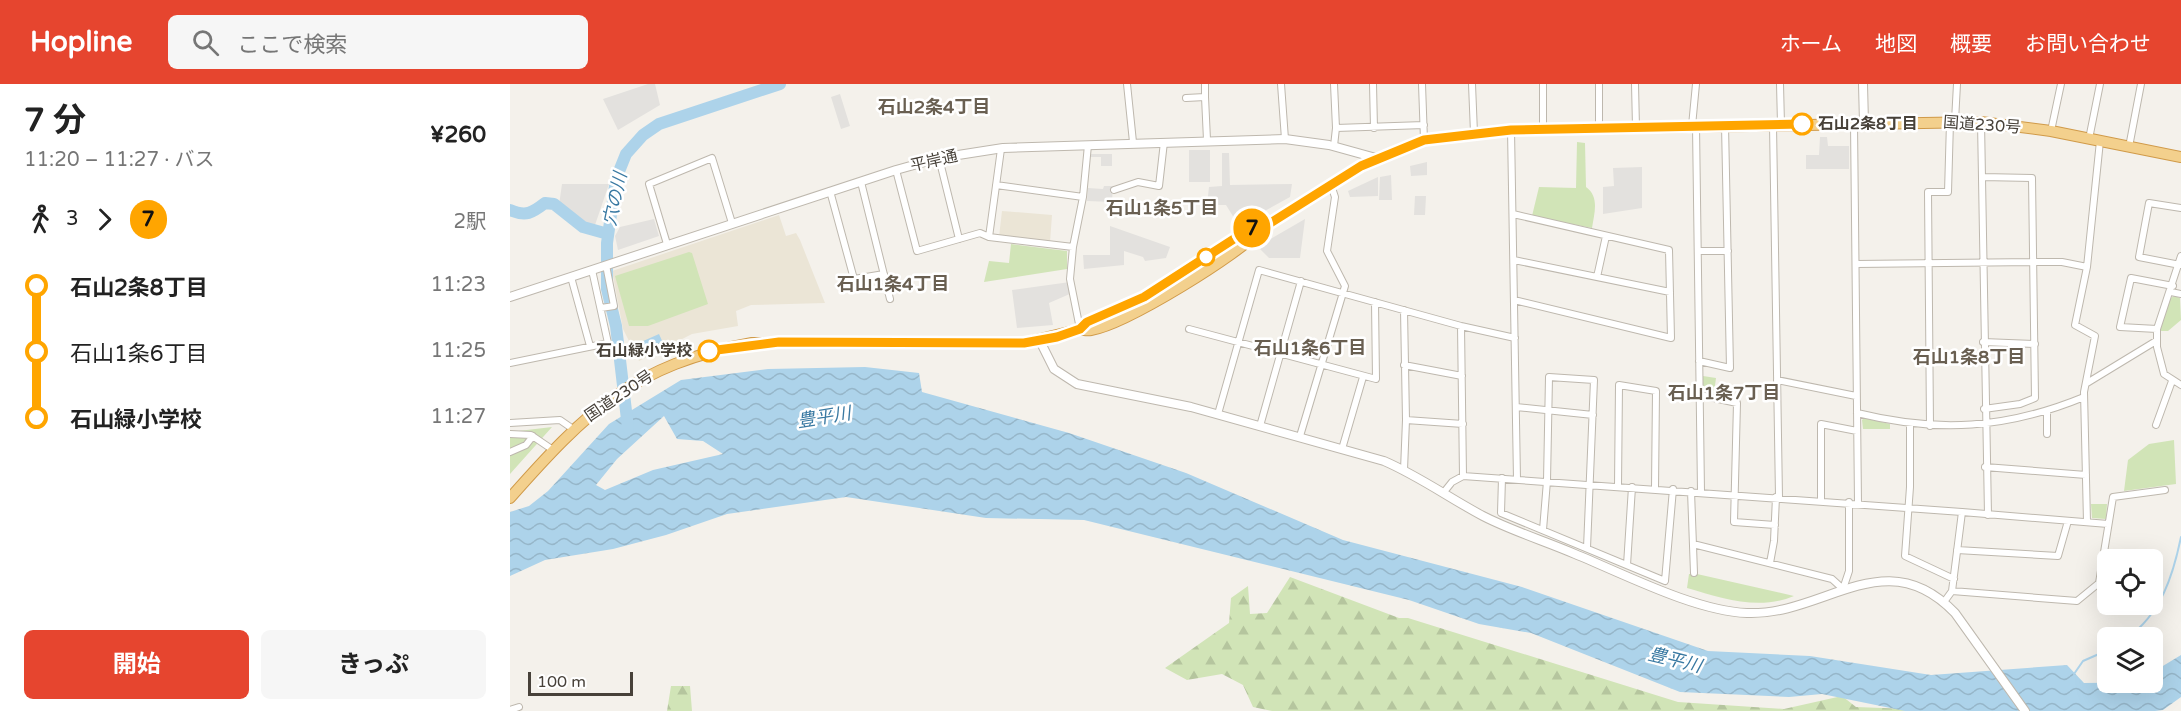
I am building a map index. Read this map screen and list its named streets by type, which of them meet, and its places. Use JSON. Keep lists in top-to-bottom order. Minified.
{"streets":{"highway":["国道230号"],"street":["平岸通"]},"crossings":[["国道230号","平岸通"]],"districts":["石山2条4丁目","石山1条5丁目","石山1条4丁目","石山1条6丁目","石山1条8丁目","石山1条7丁目"],"water":["穴の川","豊平川"],"places":["石山2条8丁目","石山緑小学校"],"lines":["bus line 7"],"scale_bar":"100 m","page":{"header":"Hopline","search":"ここで検索","nav":["ホーム","地図","概要","お問い合わせ"],"heading":["7 分","11:20 – 11:27 · バス","¥260"],"on_map":"7","legs":["3","7","2駅"],"list":[{"name":"石山2条8丁目","value":"11:23"},{"name":"石山1条6丁目","value":"11:25"},{"name":"石山緑小学校","value":"11:27"}],"buttons":["開始","きっぷ"],"scale":"100 m"}}
